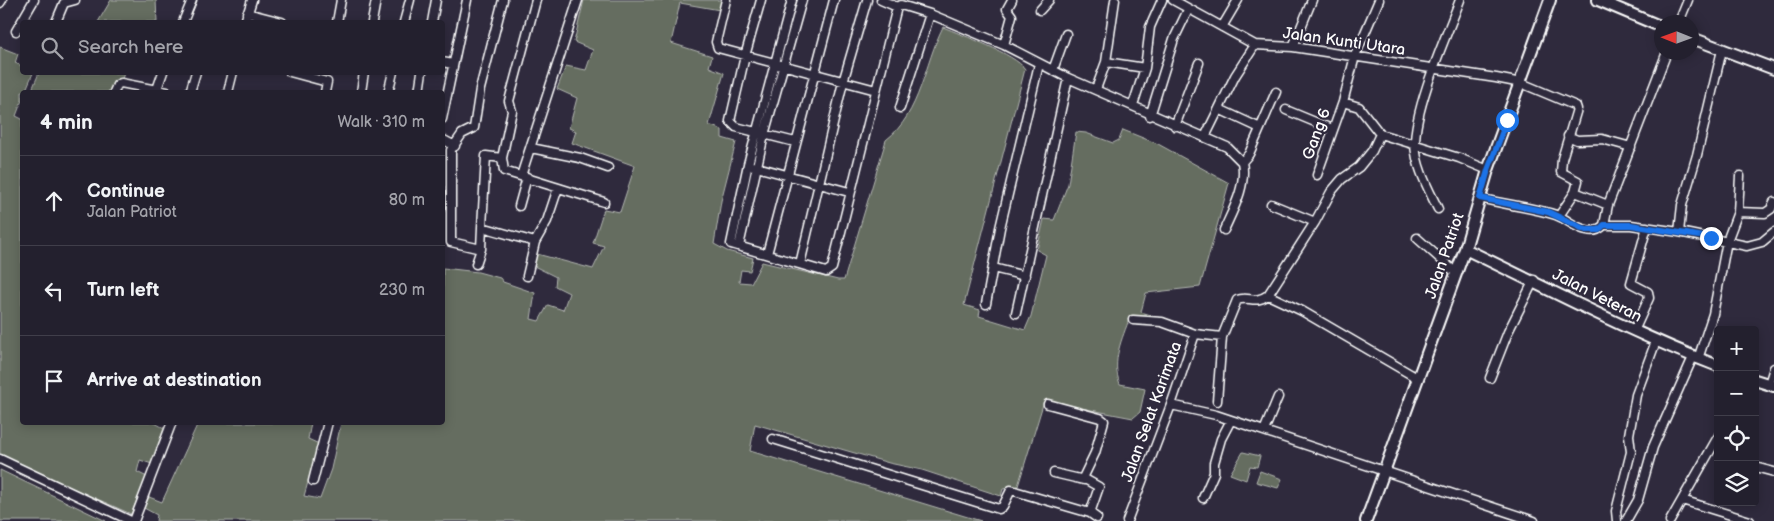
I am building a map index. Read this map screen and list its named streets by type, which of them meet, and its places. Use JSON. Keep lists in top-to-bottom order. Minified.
{"streets":{"street":["Jalan Kunti Utara","Gang 6","Jalan Patriot","Jalan Veteran","Jalan Selat Karimata"]},"crossings":[["Jalan Kunti Utara","Gang 6"],["Jalan Kunti Utara","Jalan Patriot"],["Jalan Patriot","Jalan Veteran"]],"north":"left","page":{"search":"Search here","heading":["4 min","Walk · 310 m"],"list":[["Continue","Jalan Patriot","80 m"],["Turn left","230 m"],"Arrive at destination"],"map_buttons":["+","−"]}}
